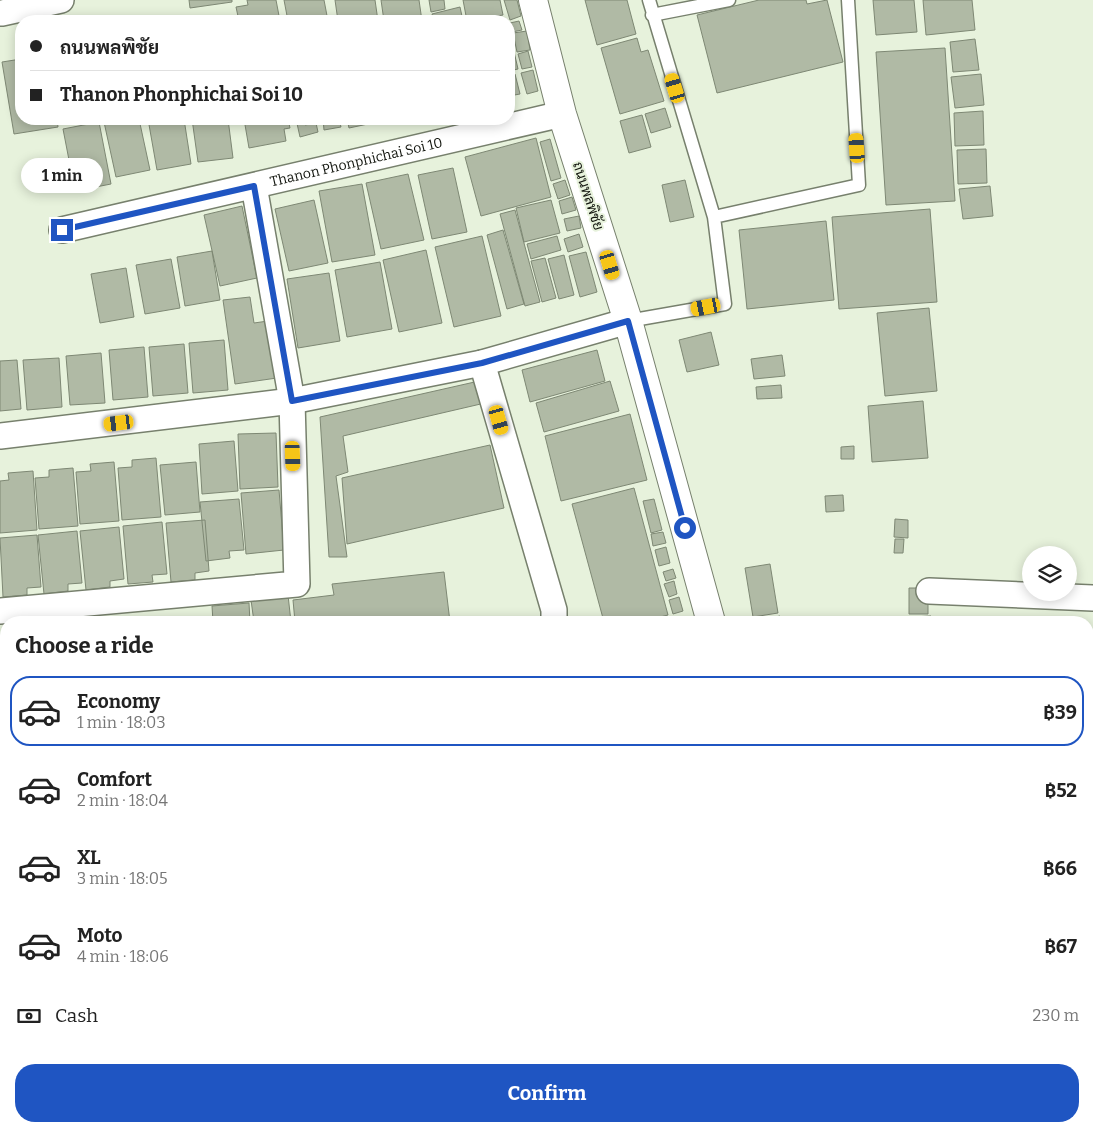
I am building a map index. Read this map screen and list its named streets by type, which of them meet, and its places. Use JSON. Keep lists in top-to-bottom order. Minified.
{"streets":{"street":["Thanon Phonphichai Soi 10","ถนนพลพิชัย"]},"crossings":[["Thanon Phonphichai Soi 10","ถนนพลพิชัย"]],"page":{"banner":["ถนนพลพิชัย","Thanon Phonphichai Soi 10"],"bubble":"1 min","heading":"Choose a ride","list":[{"name":"Economy","note":"1 min · 18:03","value":"฿39"},{"name":"Comfort","note":"2 min · 18:04","value":"฿52"},{"name":"XL","note":"3 min · 18:05","value":"฿66"},{"name":"Moto","note":"4 min · 18:06","value":"฿67"}],"pay":["Cash","230 m"],"buttons":"Confirm"}}
